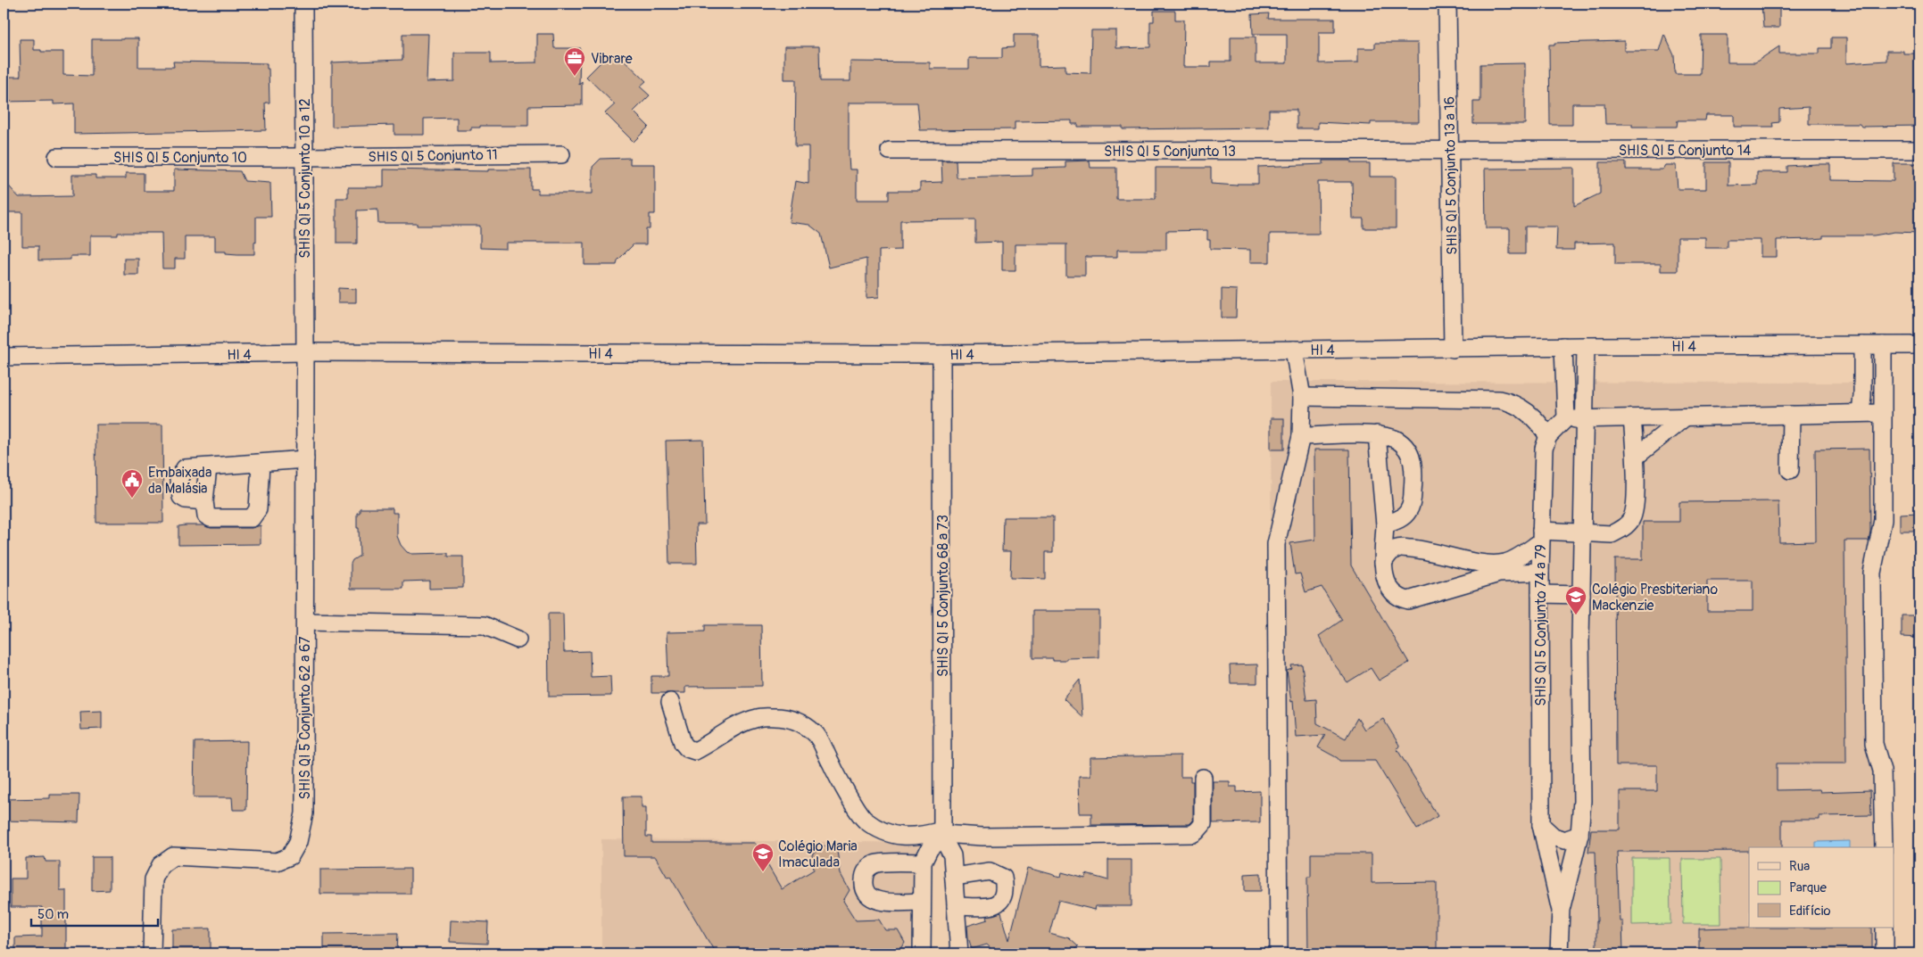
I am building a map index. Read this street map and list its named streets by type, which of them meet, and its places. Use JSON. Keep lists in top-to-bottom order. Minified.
{"streets":{"street":["SHIS QI 5 Conjunto 14","SHIS QI 5 Conjunto 13","SHIS QI 5 Conjunto 11","SHIS QI 5 Conjunto 10","SHIS QI 5 Conjunto 13 a 16","SHIS QI 5 Conjunto 10 a 12","HI 4","SHIS QI 5 Conjunto 68 a 73","SHIS QI 5 Conjunto 74 a 79","SHIS QI 5 Conjunto 62 a 67"]},"crossings":[["SHIS QI 5 Conjunto 14","SHIS QI 5 Conjunto 13"],["SHIS QI 5 Conjunto 14","SHIS QI 5 Conjunto 13 a 16"],["SHIS QI 5 Conjunto 13","SHIS QI 5 Conjunto 13 a 16"],["SHIS QI 5 Conjunto 11","SHIS QI 5 Conjunto 10"],["SHIS QI 5 Conjunto 11","SHIS QI 5 Conjunto 10 a 12"],["SHIS QI 5 Conjunto 10","SHIS QI 5 Conjunto 10 a 12"],["SHIS QI 5 Conjunto 13 a 16","HI 4"],["SHIS QI 5 Conjunto 10 a 12","HI 4"],["SHIS QI 5 Conjunto 10 a 12","SHIS QI 5 Conjunto 62 a 67"],["HI 4","SHIS QI 5 Conjunto 68 a 73"],["HI 4","SHIS QI 5 Conjunto 74 a 79"],["HI 4","SHIS QI 5 Conjunto 62 a 67"]],"places":{"office":["Vibrare"],"public building":["Embaixada da Malásia"],"school or university":["Colégio Presbiteriano Mackenzie","Colégio Maria Imaculada"]},"legend":["Rua","Parque","Edifício"],"scale_bar":"50 m"}
